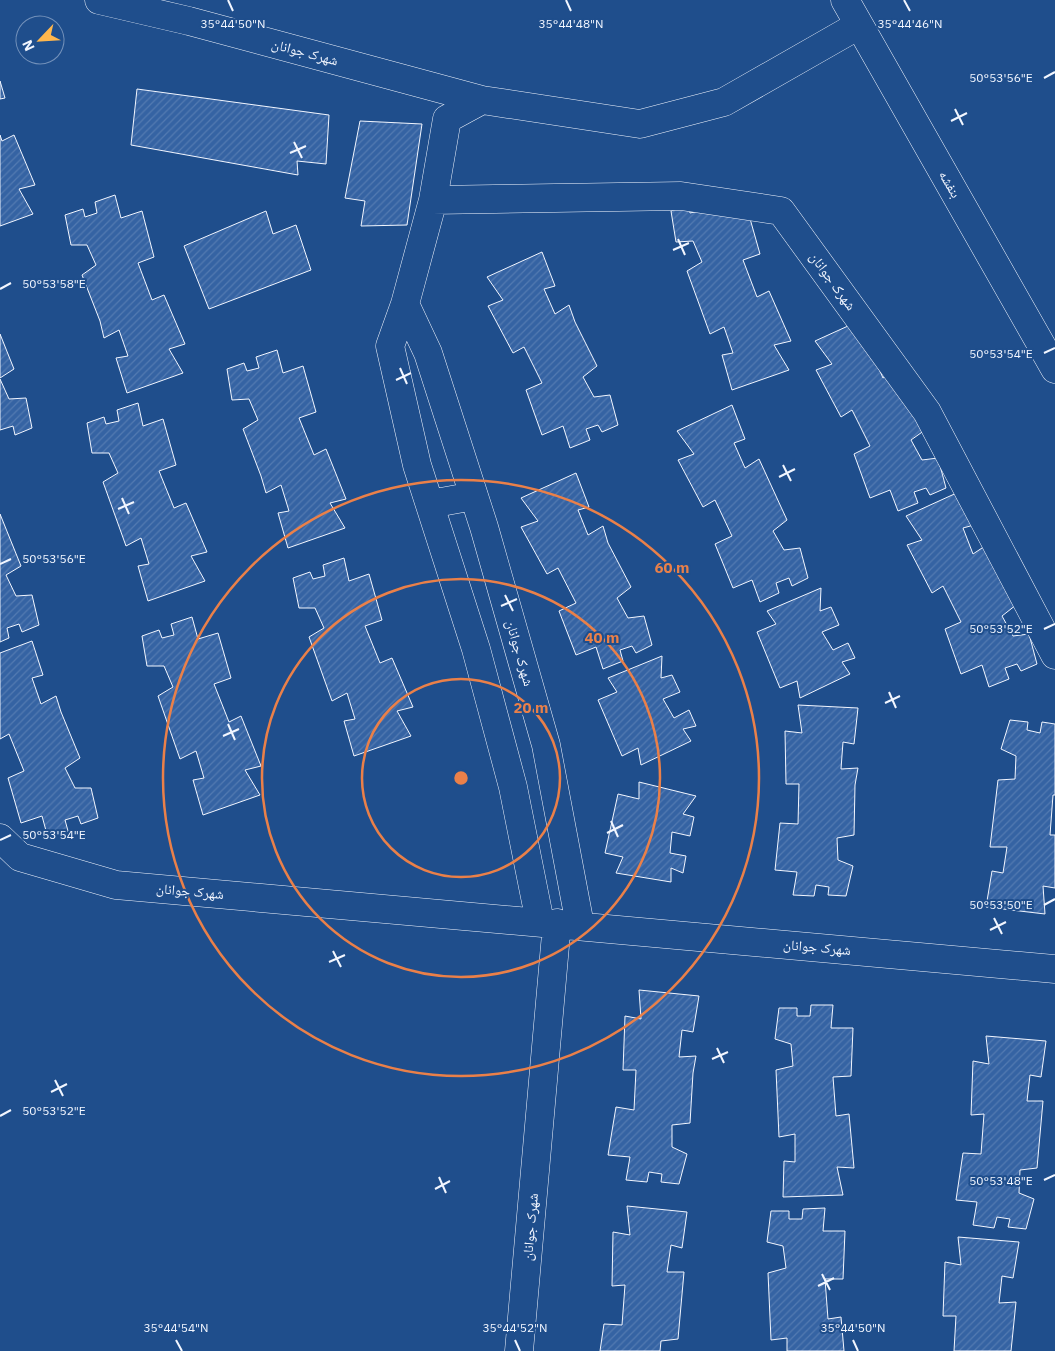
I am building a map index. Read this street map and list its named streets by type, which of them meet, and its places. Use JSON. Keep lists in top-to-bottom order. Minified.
{"streets":{"street":["شهرک جوانان","بنفشه"]},"crossings":[["شهرک جوانان","بنفشه"]],"north":"bottom left","coordinates":["35°44'50\"N","35°44'48\"N","35°44'46\"N","50°53'56\"E","50°53'58\"E","50°53'54\"E","50°53'52\"E","50°53'50\"E","50°53'48\"E","35°44'54\"N","35°44'52\"N"],"rings":["60 m","40 m","20 m"]}
